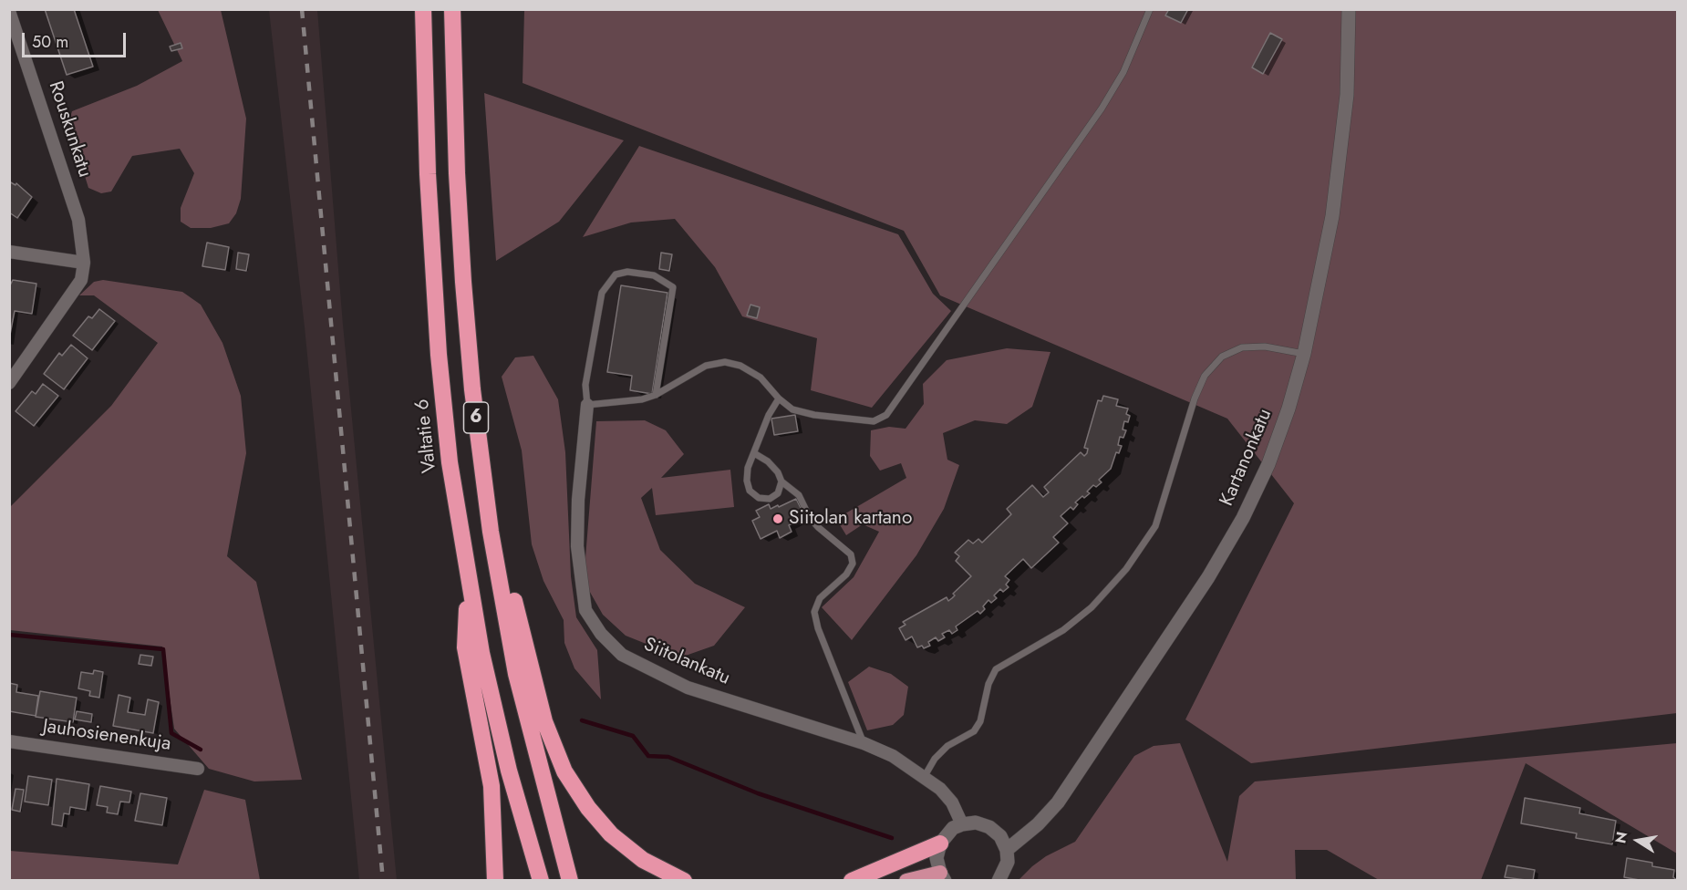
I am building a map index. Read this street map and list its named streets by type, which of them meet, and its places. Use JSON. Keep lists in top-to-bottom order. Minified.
{"streets":{"highway":["6","Valtatie 6"],"main road":["Kartanonkatu"],"street":["Rouskunkatu","Siitolankatu","Jauhosienenkuja"]},"places":["Siitolan kartano"],"scale_bar":"50 m","north":"left"}
